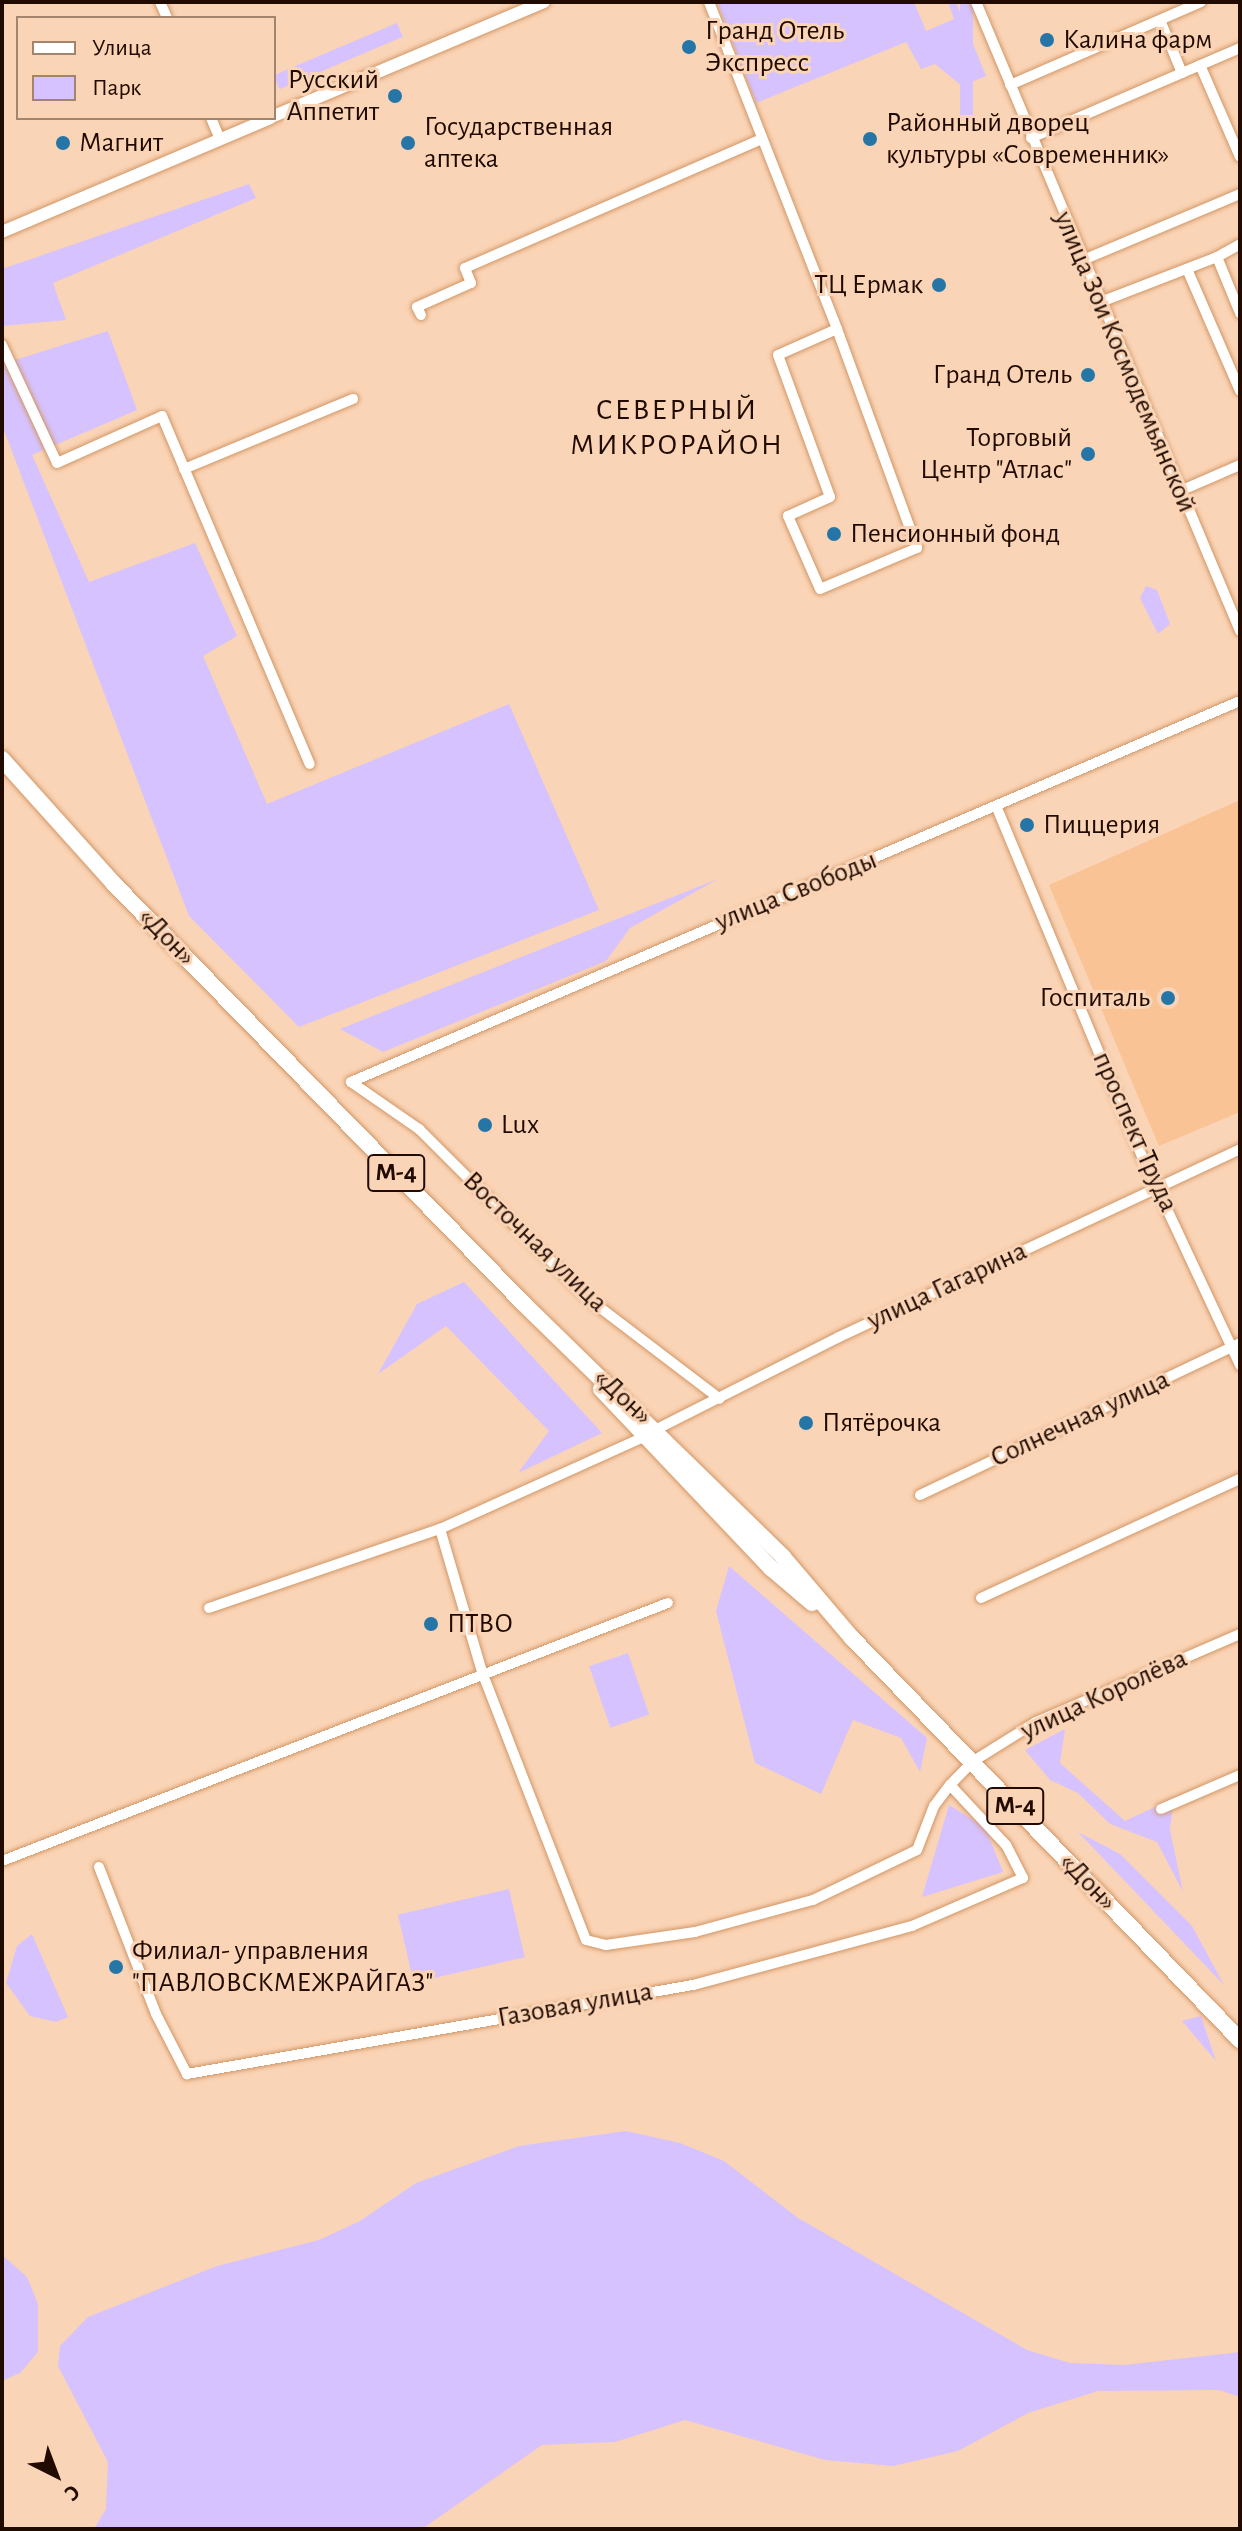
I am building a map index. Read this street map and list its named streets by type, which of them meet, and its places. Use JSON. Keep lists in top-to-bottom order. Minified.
{"streets":{"main road":["«Дон»","М-4"],"street":["улица Зои Космодемьянской","улица Свободы","проспект Труда","Восточная улица","улица Гагарина","Солнечная улица","улица Королёва","Газовая улица"]},"crossings":[["улица Свободы","проспект Труда"],["улица Свободы","Восточная улица"],["«Дон»","улица Гагарина"],["«Дон»","улица Королёва"],["проспект Труда","улица Гагарина"],["проспект Труда","Солнечная улица"],["Восточная улица","улица Гагарина"]],"districts":["СЕВЕРНЫЙ МИКРОРАЙОН"],"places":["Калина фарм","Гранд Отель Экспресс","Русский Аппетит","Районный дворец культуры «Современник»","Магнит","Государственная аптека","ТЦ Ермак","Гранд Отель","Торговый Центр \"Атлас\"","Пенсионный фонд","Пиццерия","Госпиталь","Lux","Пятёрочка","ПТВО","Филиал- управления \"ПАВЛОВСКМЕЖРАЙГАЗ\""],"legend":["Улица","Парк"],"north":"bottom right"}
